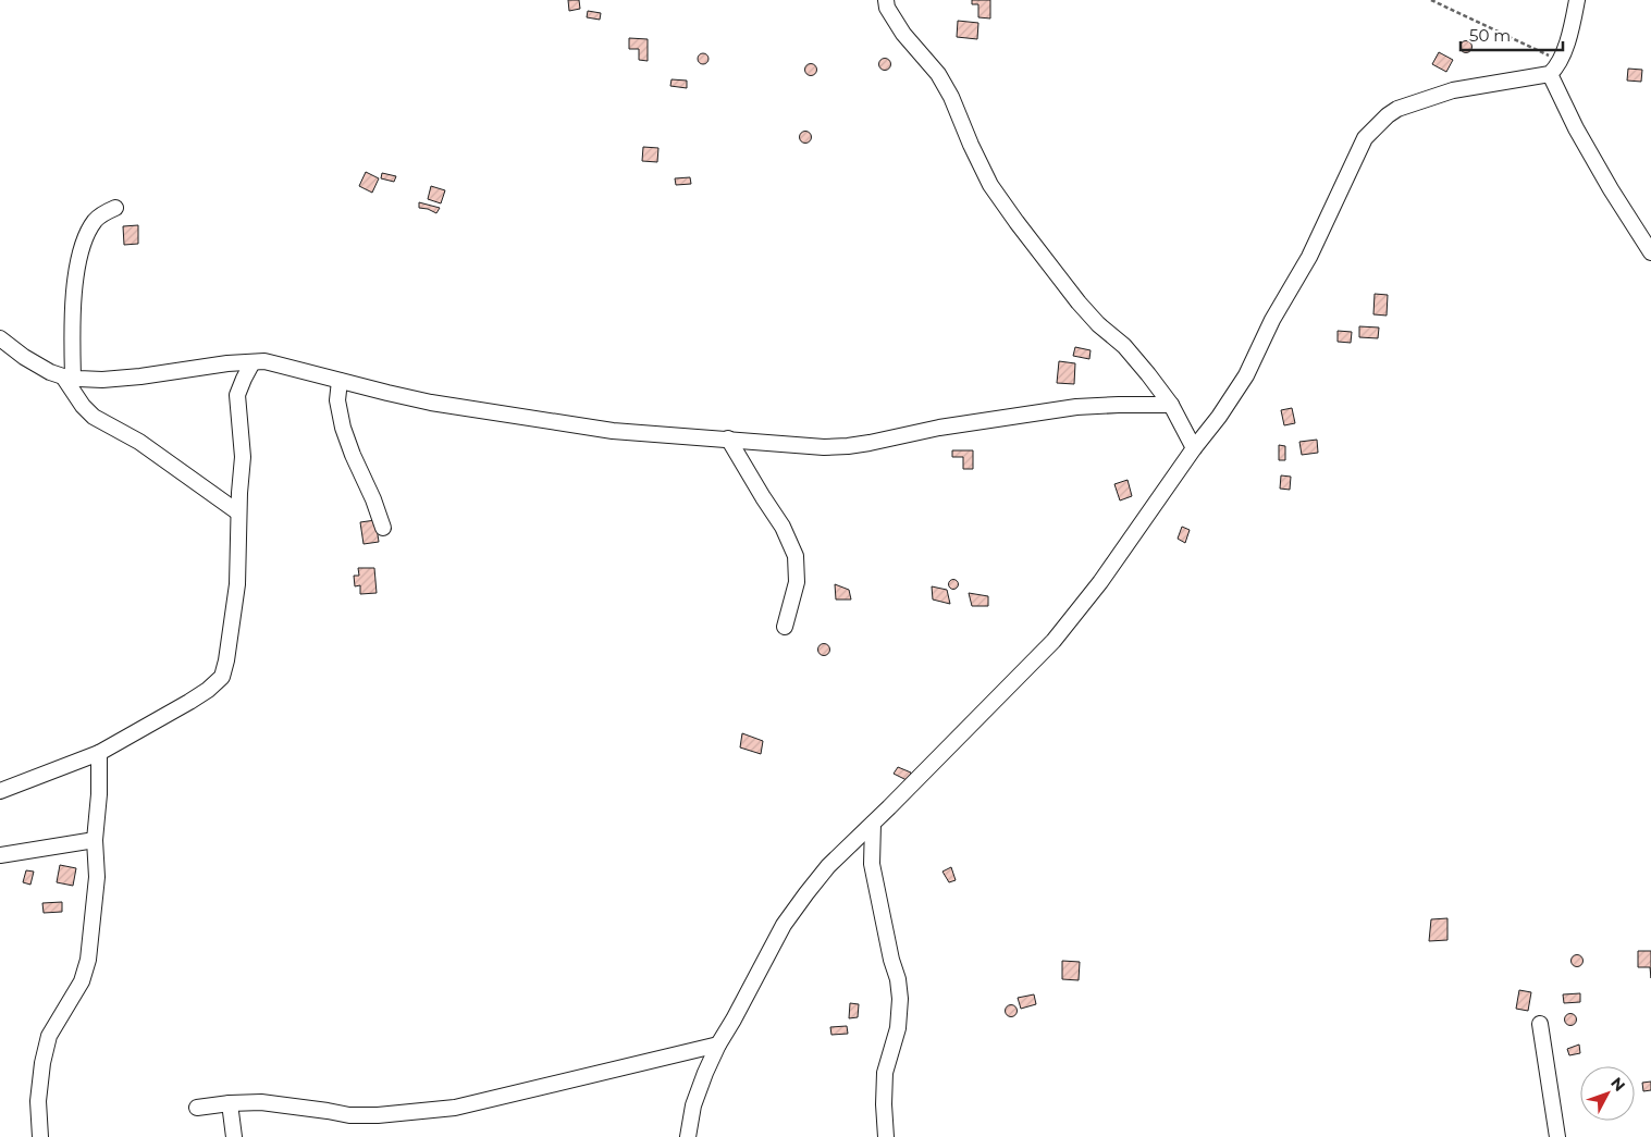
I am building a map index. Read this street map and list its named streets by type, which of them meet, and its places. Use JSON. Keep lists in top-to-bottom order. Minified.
{"scale_bar":"50 m","north":"top right"}
